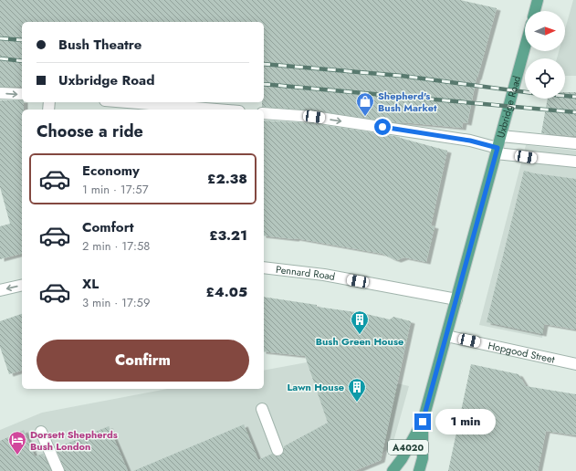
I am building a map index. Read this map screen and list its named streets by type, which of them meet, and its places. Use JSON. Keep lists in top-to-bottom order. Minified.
{"streets":{"main road":["Uxbridge Road","A4020"],"street":["Pennard Road","Hopgood Street"]},"crossings":[["Uxbridge Road","Pennard Road"],["Uxbridge Road","Hopgood Street"]],"places":{"shop":["Shepherd's Bush Market"],"building":["Bush Green House","Lawn House"],"hotel":["Dorsett Shepherds Bush London"]},"north":"right","page":{"banner":["Bush Theatre","Uxbridge Road"],"heading":"Choose a ride","list":[{"name":"Economy","note":"1 min · 17:57","value":"£2.38"},{"name":"Comfort","note":"2 min · 17:58","value":"£3.21"},{"name":"XL","note":"3 min · 17:59","value":"£4.05"}],"buttons":"Confirm","bubble":"1 min"}}
